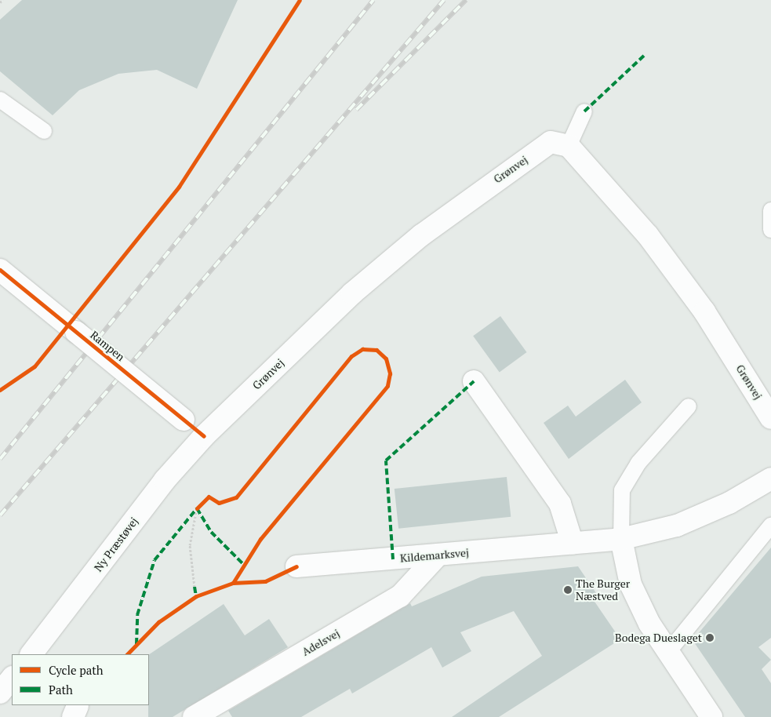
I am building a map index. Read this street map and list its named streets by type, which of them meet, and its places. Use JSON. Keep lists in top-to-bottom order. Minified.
{"streets":{"street":["Grønvej","Rampen","Ny Præstøvej","Kildemarksvej","Adelsvej"]},"crossings":[["Grønvej","Rampen"],["Grønvej","Ny Præstøvej"],["Rampen","Ny Præstøvej"],["Kildemarksvej","Adelsvej"]],"places":["The Burger Næstved","Bodega Dueslaget"],"legend":["Cycle path","Path"]}
